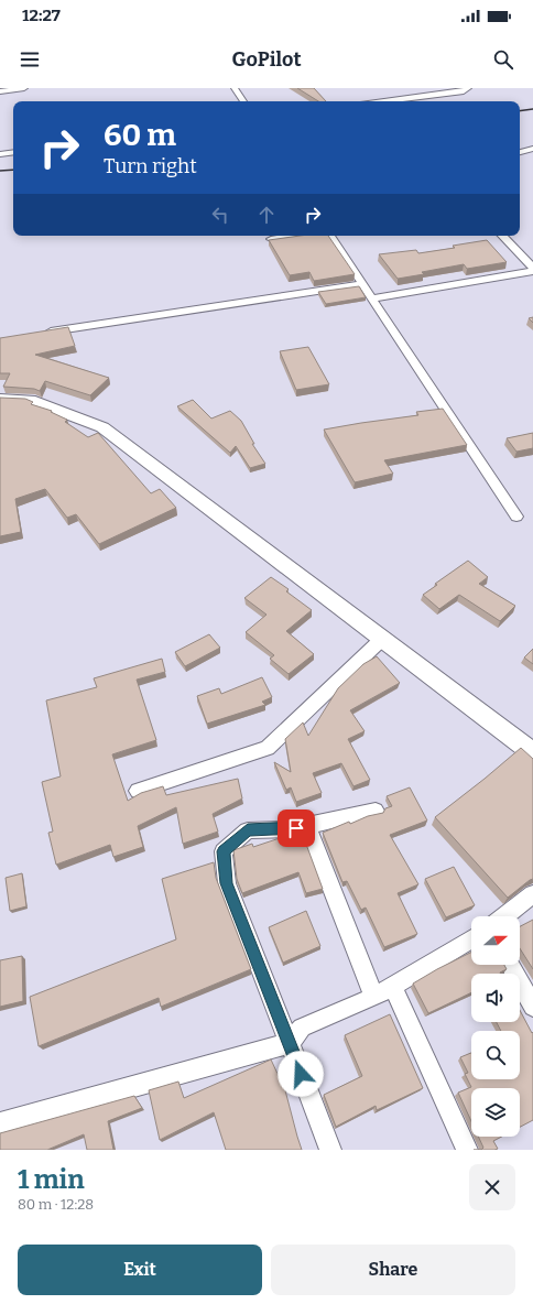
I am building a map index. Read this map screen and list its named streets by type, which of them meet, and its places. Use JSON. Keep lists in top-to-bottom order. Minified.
{"north":"right","page":{"status":"12:27","header":"GoPilot","turn":["60 m","Turn right"],"heading":["1 min","80 m · 12:28"],"buttons":["Exit","Share"]}}
